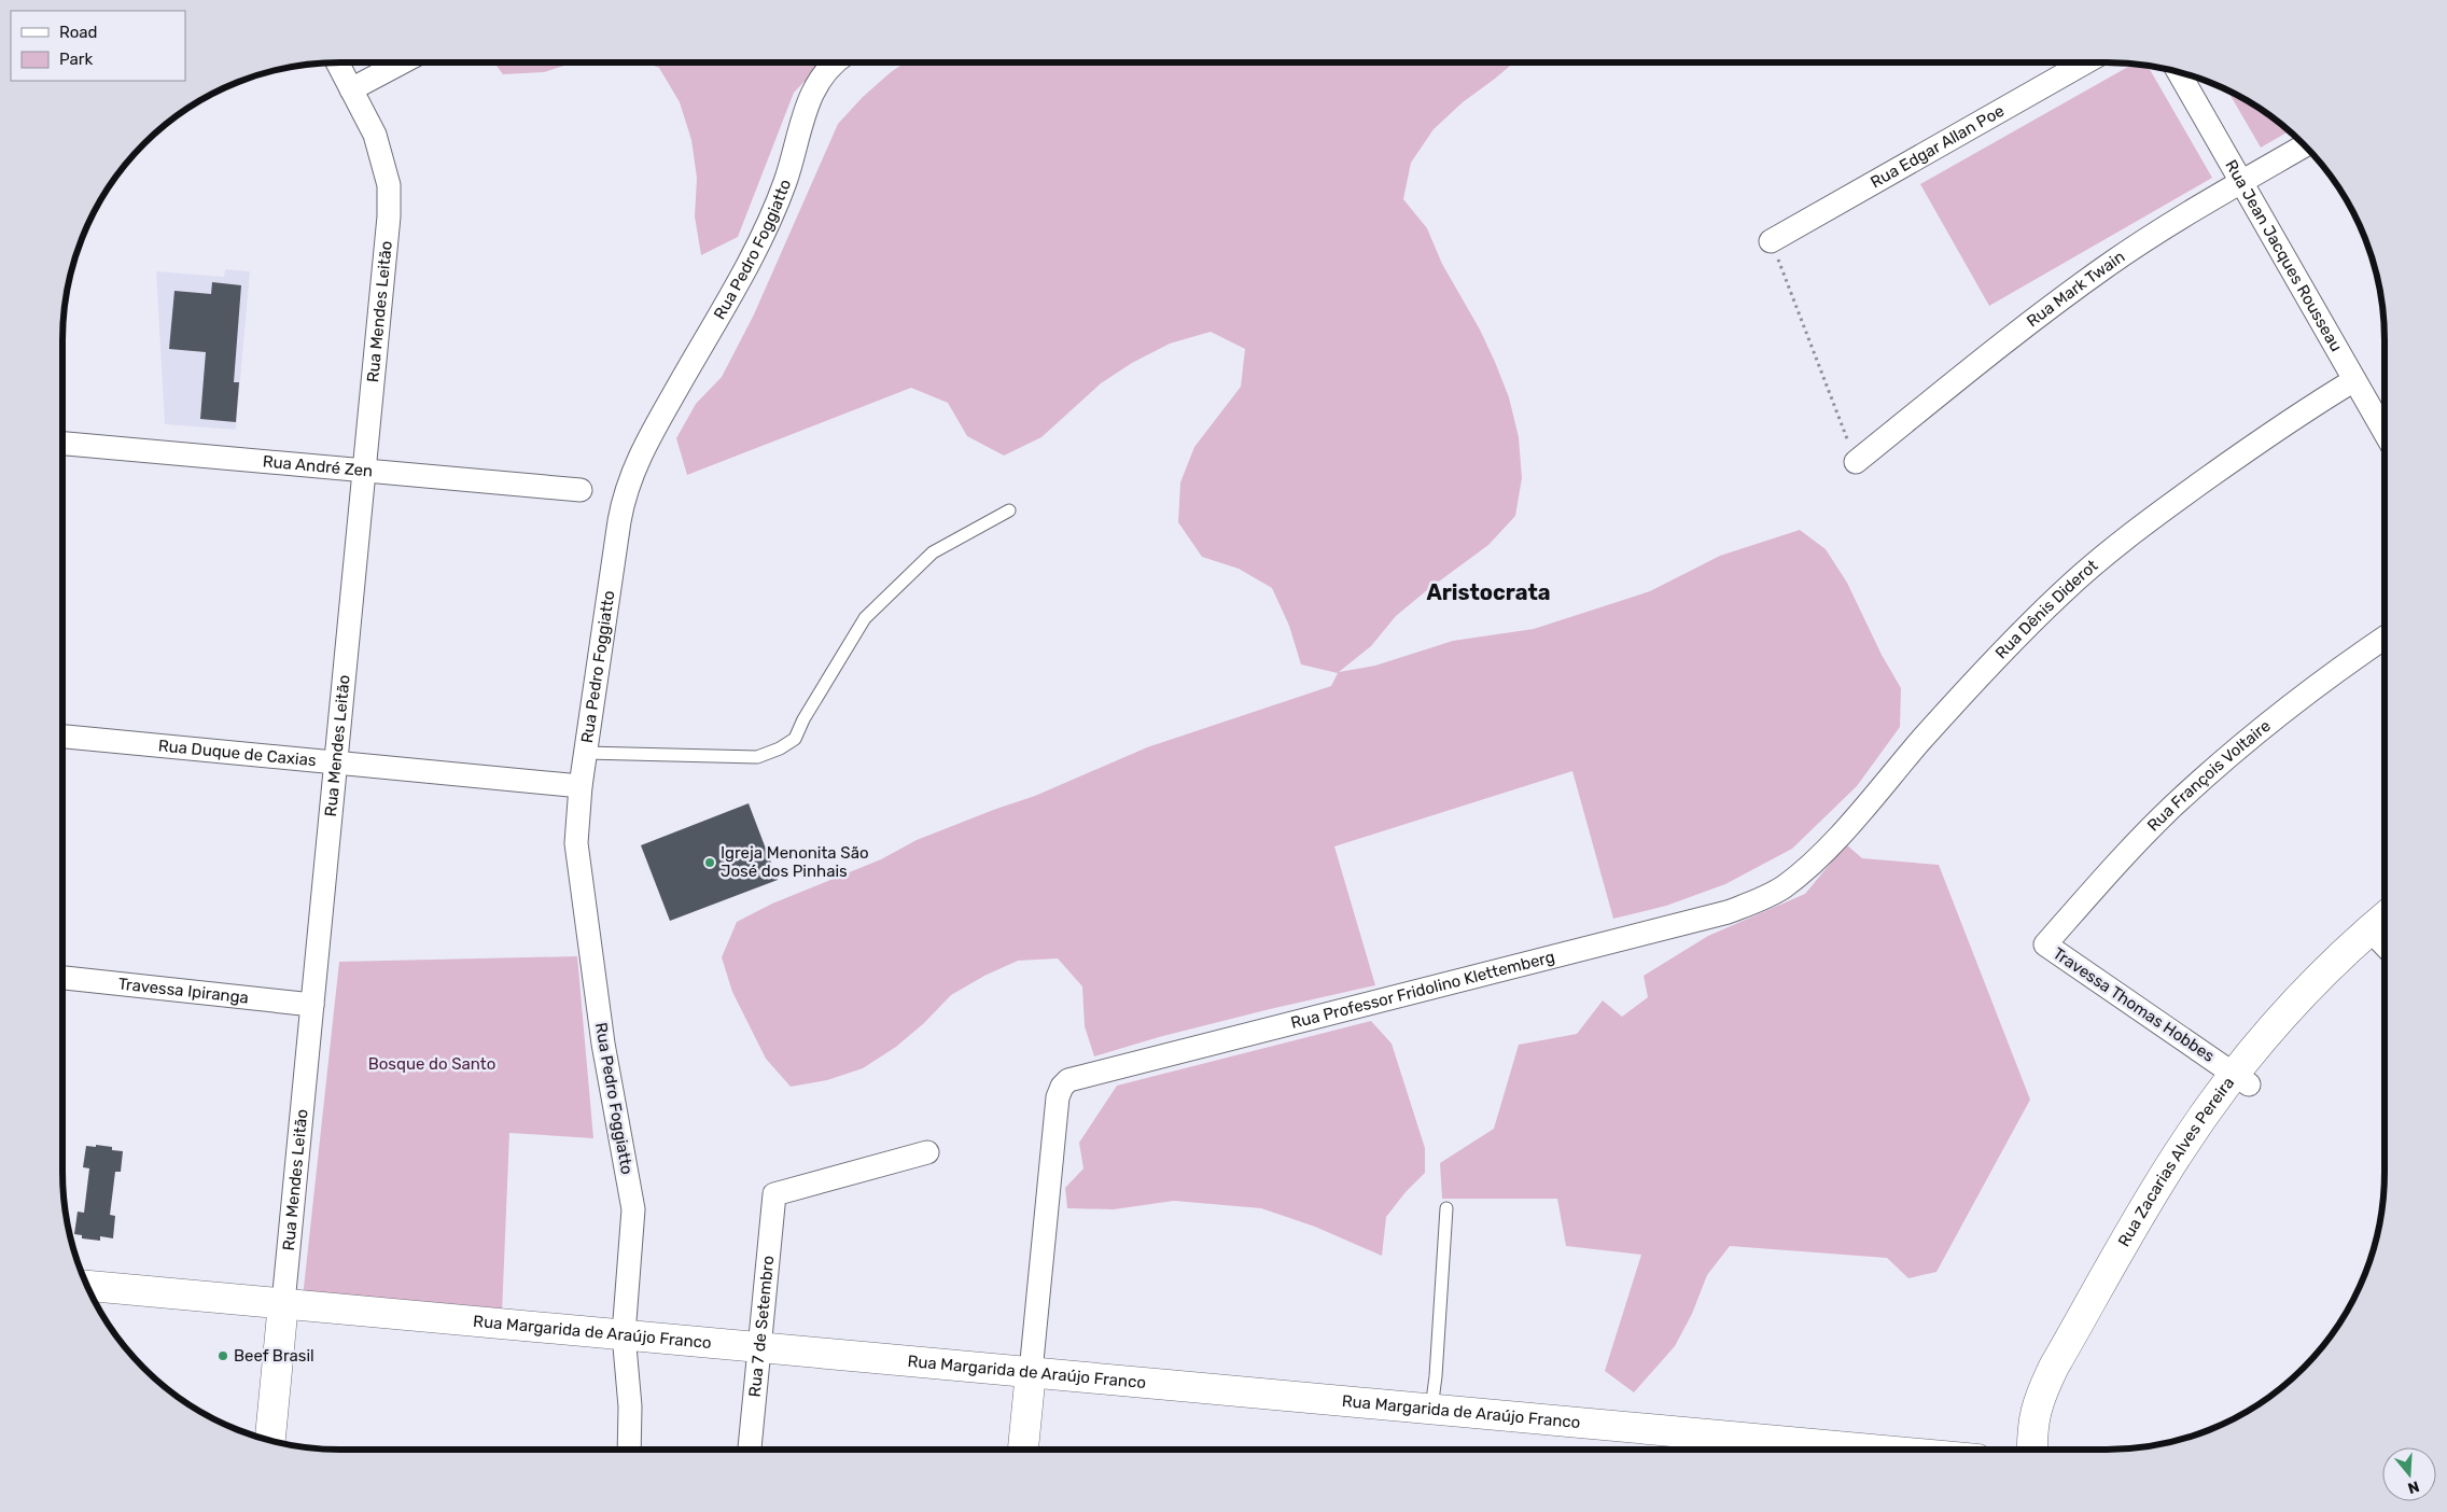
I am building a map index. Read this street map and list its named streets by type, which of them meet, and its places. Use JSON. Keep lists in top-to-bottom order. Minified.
{"streets":{"main road":["Rua Mendes Leitão","Rua Zacarias Alves Pereira","Rua Margarida de Araújo Franco"],"street":["Rua Edgar Allan Poe","Rua Pedro Foggiatto","Rua Jean Jacques Rousseau","Rua Mark Twain","Rua André Zen","Rua Dênis Diderot","Rua Duque de Caxias","Rua François Voltaire","Rua Professor Fridolino Klettemberg","Travessa Ipiranga","Travessa Thomas Hobbes","Rua 7 de Setembro"]},"crossings":[["Rua Pedro Foggiatto","Rua Duque de Caxias"],["Rua Pedro Foggiatto","Rua Margarida de Araújo Franco"],["Rua Jean Jacques Rousseau","Rua Mark Twain"],["Rua Jean Jacques Rousseau","Rua Dênis Diderot"],["Rua Mendes Leitão","Rua André Zen"],["Rua Mendes Leitão","Rua Duque de Caxias"],["Rua Mendes Leitão","Travessa Ipiranga"],["Rua Mendes Leitão","Rua Margarida de Araújo Franco"],["Rua Dênis Diderot","Rua Professor Fridolino Klettemberg"],["Rua François Voltaire","Travessa Thomas Hobbes"],["Rua Professor Fridolino Klettemberg","Rua Margarida de Araújo Franco"],["Travessa Thomas Hobbes","Rua Zacarias Alves Pereira"],["Rua 7 de Setembro","Rua Margarida de Araújo Franco"]],"districts":["Aristocrata"],"parks":["Bosque do Santo"],"places":["Igreja Menonita São José dos Pinhais","Beef Brasil"],"legend":["Road","Park"],"north":"bottom"}
